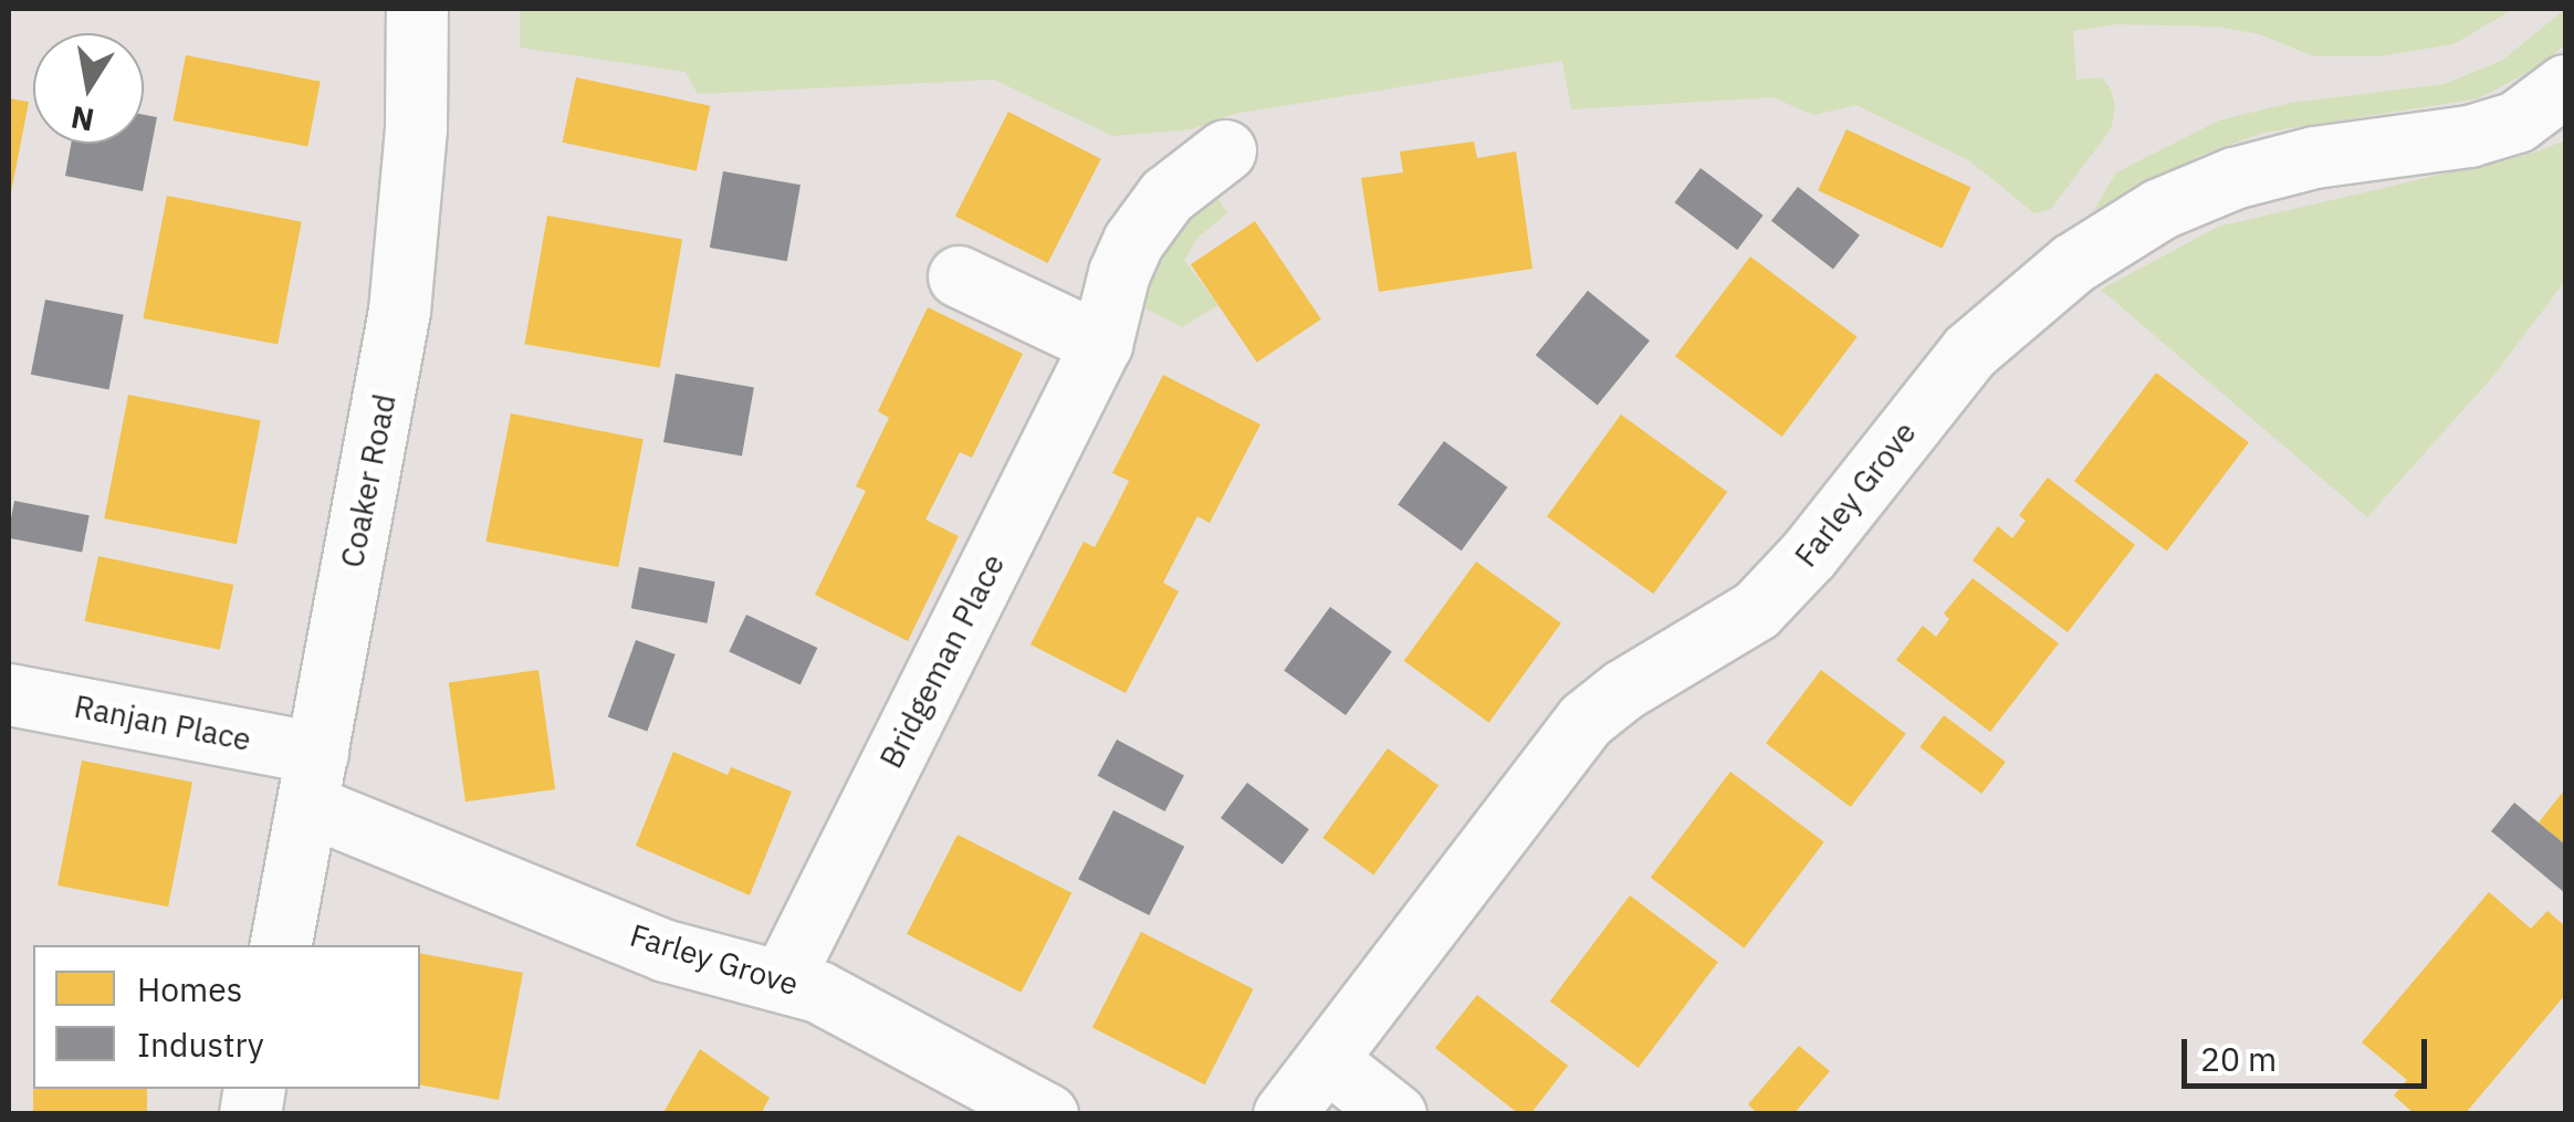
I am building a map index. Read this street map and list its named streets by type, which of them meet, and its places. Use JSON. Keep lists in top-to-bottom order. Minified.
{"streets":{"street":["Coaker Road","Farley Grove","Bridgeman Place","Ranjan Place"]},"crossings":[["Coaker Road","Farley Grove"],["Coaker Road","Ranjan Place"],["Farley Grove","Bridgeman Place"],["Farley Grove","Ranjan Place"]],"legend":["Homes","Industry"],"scale_bar":"20 m","north":"bottom"}
